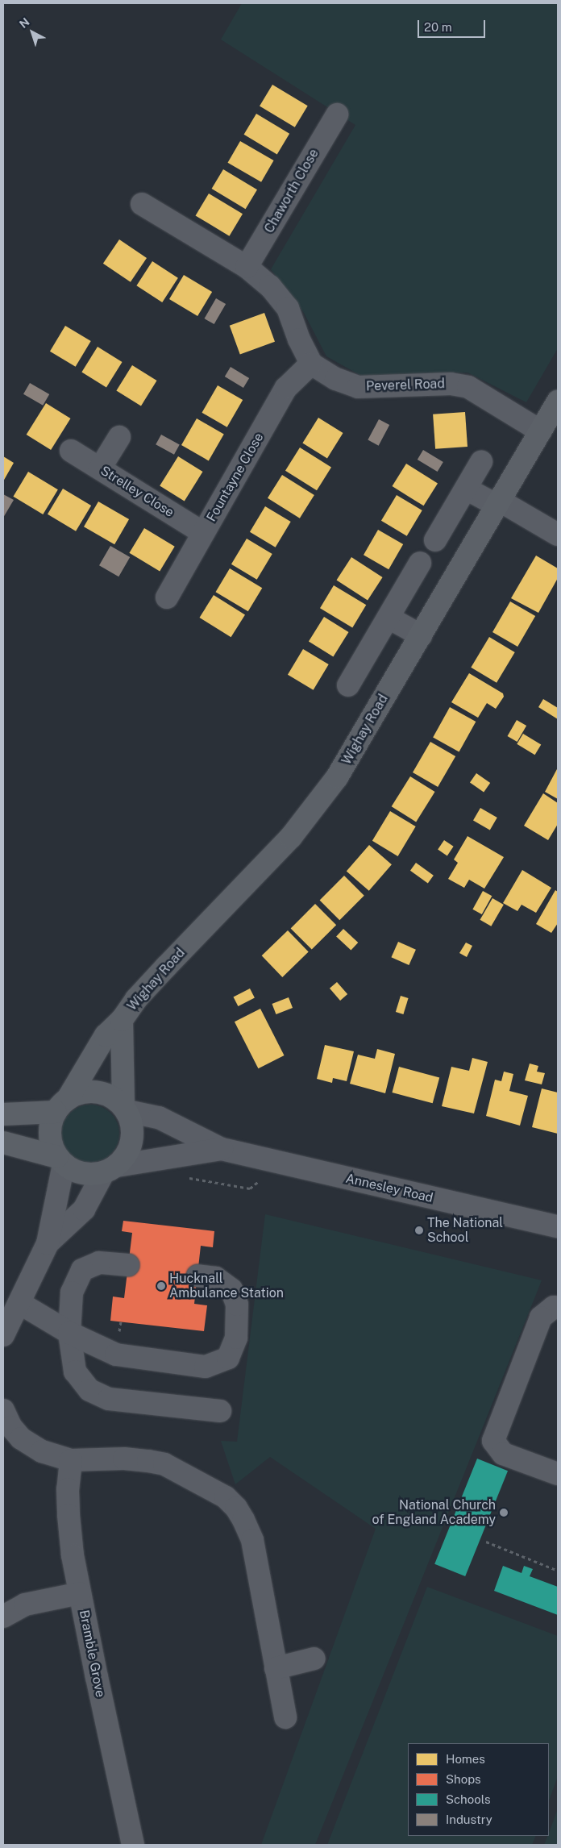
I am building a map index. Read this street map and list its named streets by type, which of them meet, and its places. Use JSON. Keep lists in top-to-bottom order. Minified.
{"streets":{"main road":["Wighay Road"],"street":["Chaworth Close","Peverel Road","Fountayne Close","Strelley Close","Annesley Road","Bramble Grove"]},"crossings":[["Peverel Road","Fountayne Close"],["Peverel Road","Wighay Road"],["Fountayne Close","Strelley Close"],["Wighay Road","Annesley Road"]],"places":["The National School","Hucknall Ambulance Station","National Church of England Academy"],"legend":["Homes","Shops","Schools","Industry"],"scale_bar":"20 m","north":"top left"}
